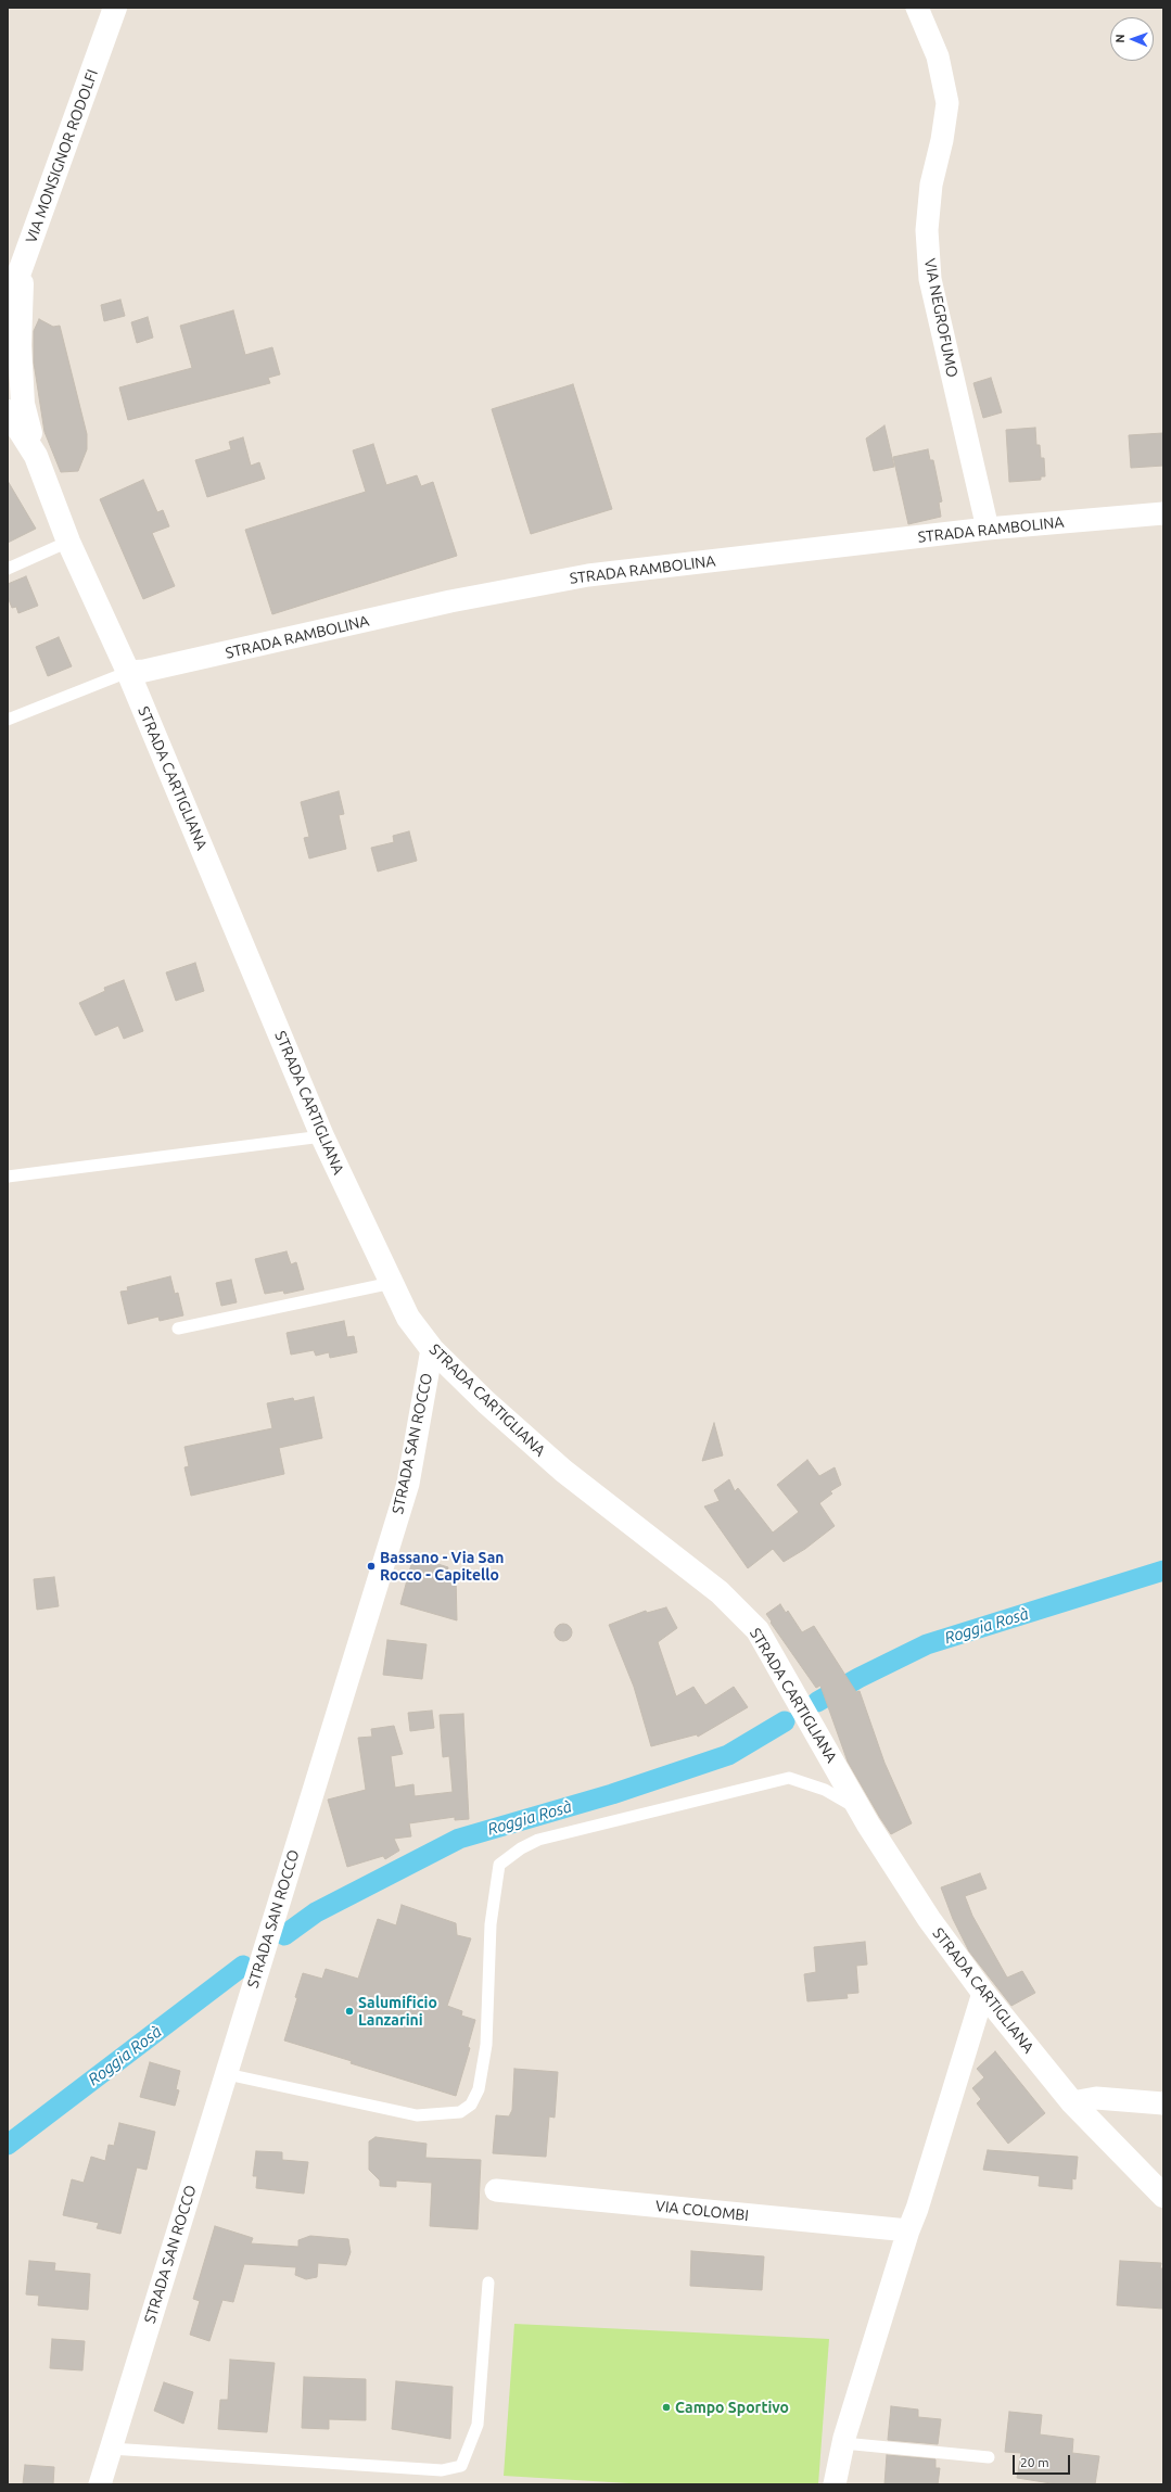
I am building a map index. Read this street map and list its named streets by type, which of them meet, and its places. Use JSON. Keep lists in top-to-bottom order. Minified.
{"streets":{"street":["VIA MONSIGNOR RODOLFI","VIA NEGROFUMO","STRADA RAMBOLINA","STRADA CARTIGLIANA","STRADA SAN ROCCO","VIA COLOMBI"]},"crossings":[["VIA NEGROFUMO","STRADA RAMBOLINA"],["STRADA RAMBOLINA","STRADA CARTIGLIANA"],["STRADA CARTIGLIANA","STRADA SAN ROCCO"]],"water":["Roggia Rosà"],"places":["Bassano - Via San Rocco - Capitello","Salumificio Lanzarini","Campo Sportivo"],"scale_bar":"20 m","north":"left"}
